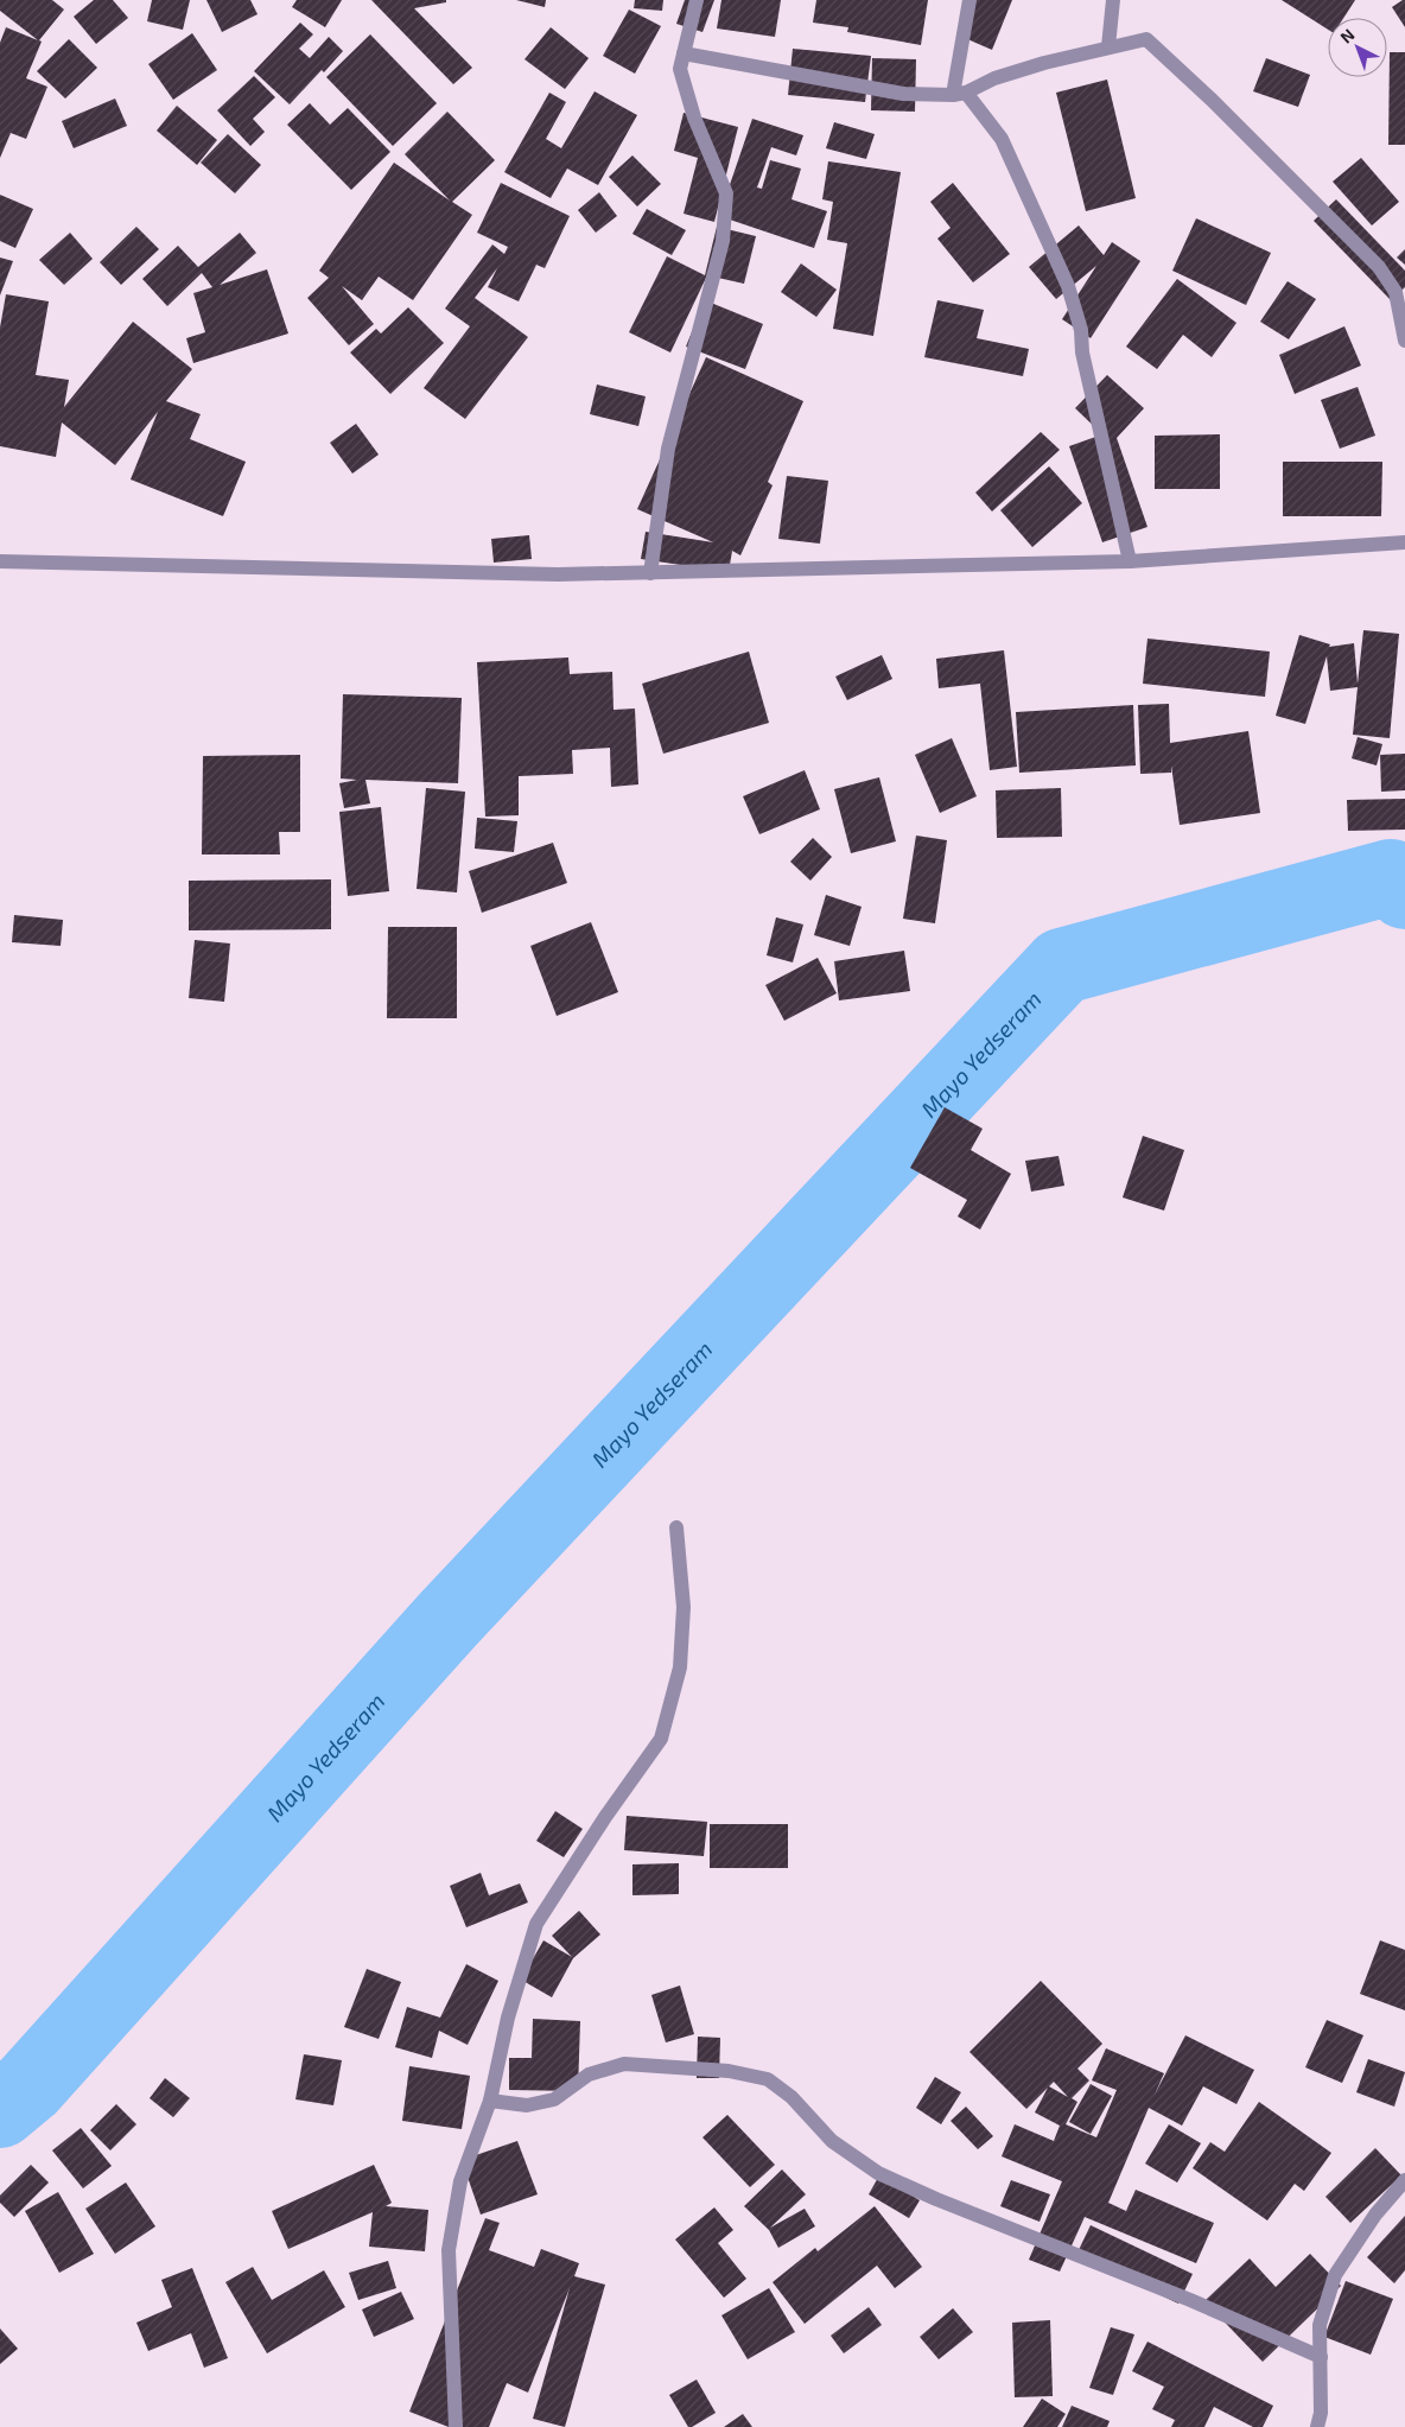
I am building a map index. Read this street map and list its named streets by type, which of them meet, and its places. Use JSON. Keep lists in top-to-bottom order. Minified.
{"water":["Mayo Yedseram"],"north":"top left"}
